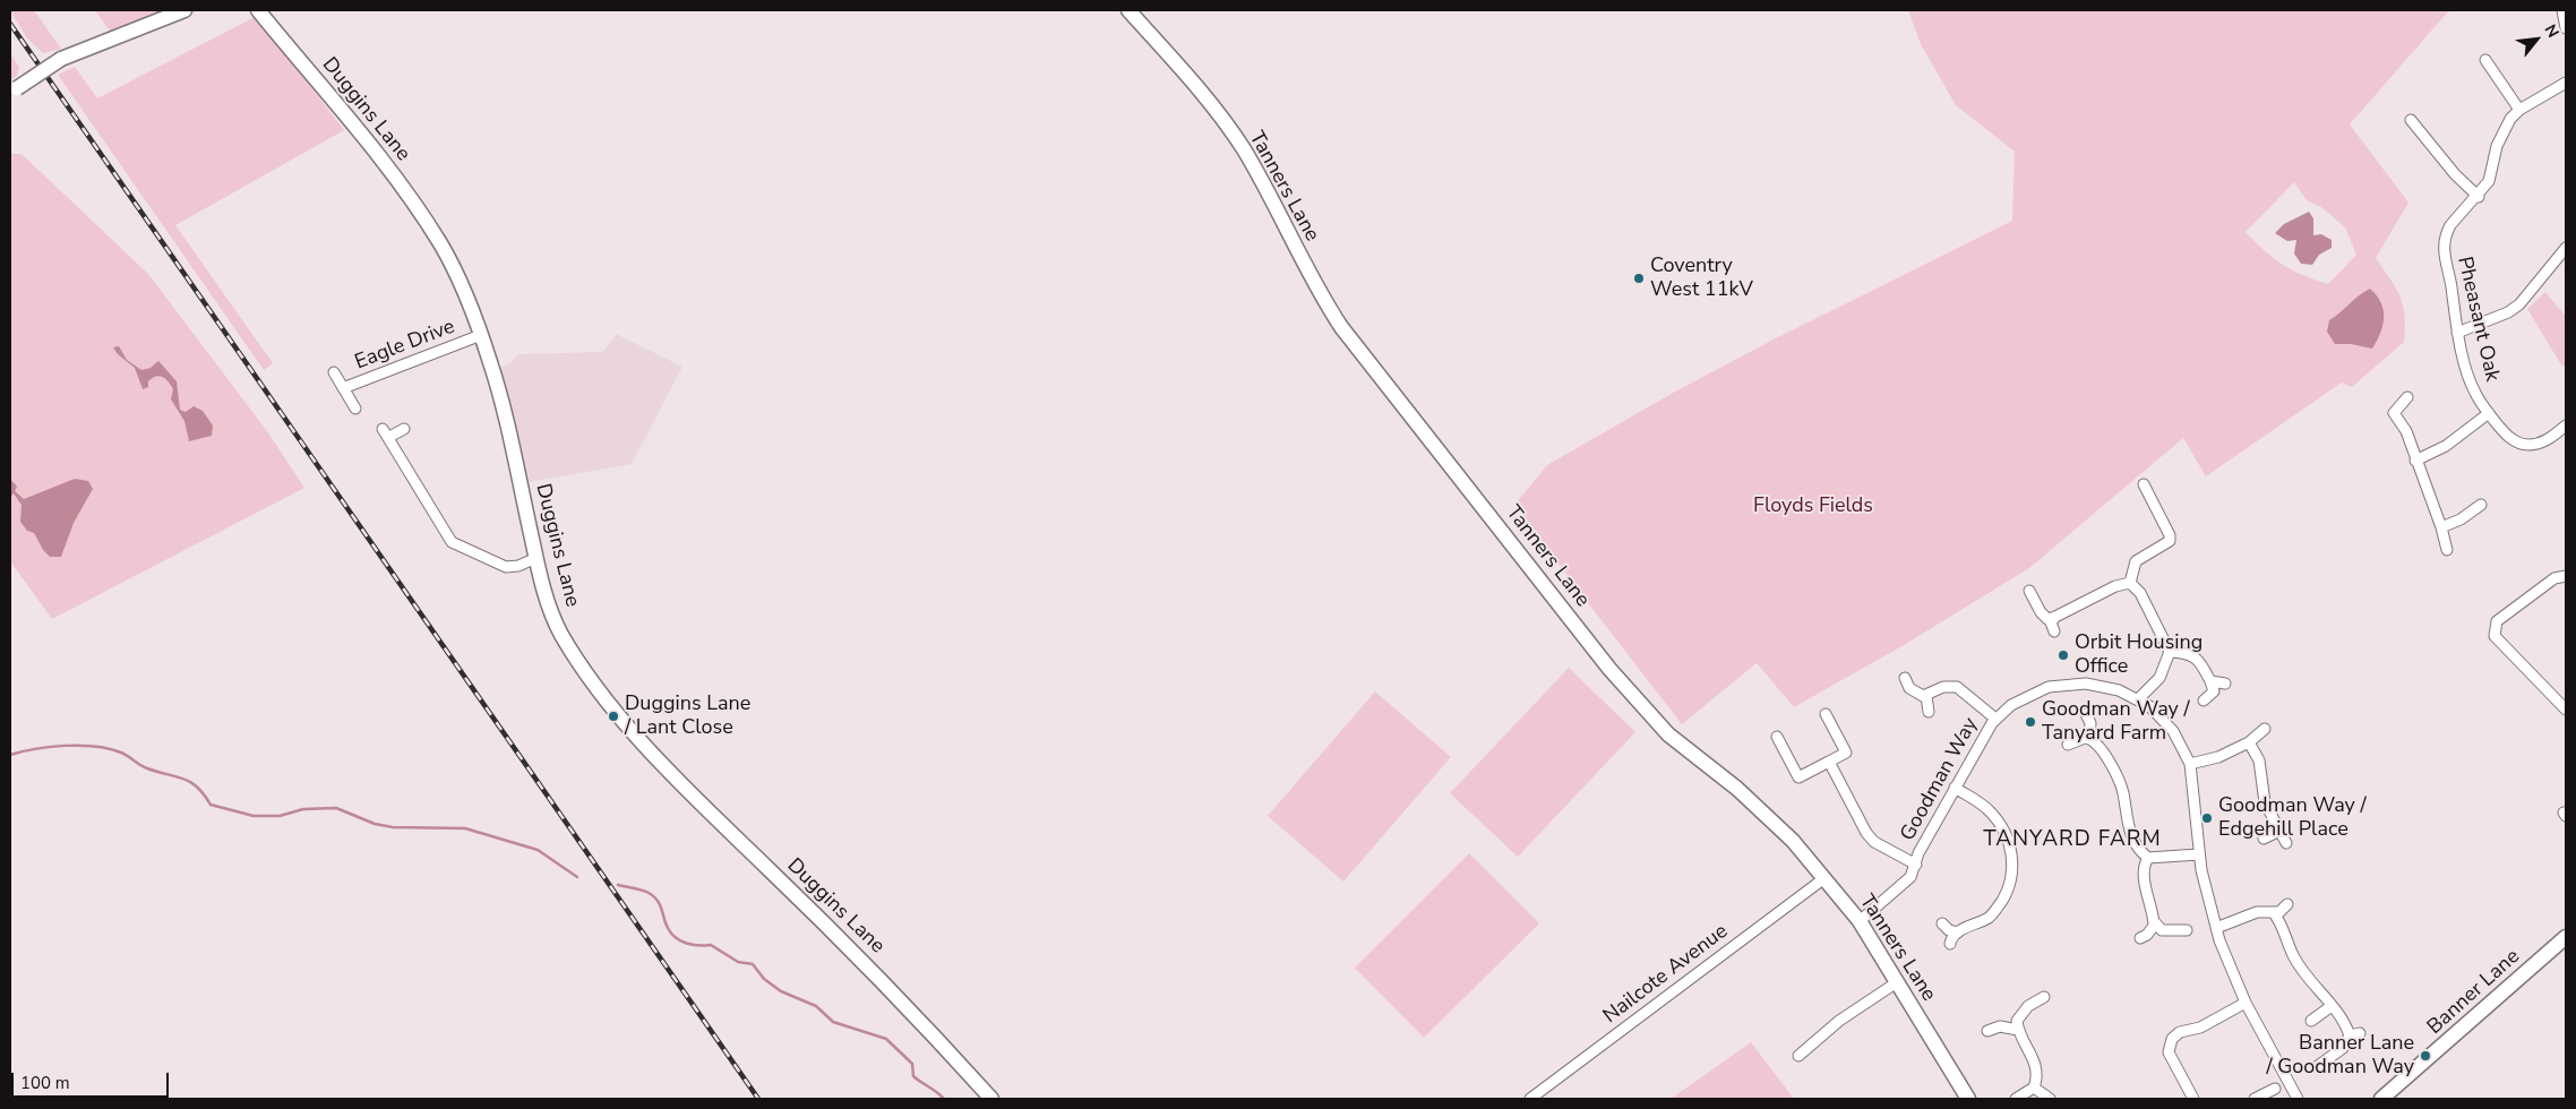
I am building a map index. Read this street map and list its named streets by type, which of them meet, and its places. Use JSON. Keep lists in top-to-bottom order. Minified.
{"streets":{"street":["Duggins Lane","Tanners Lane","Pheasant Oak","Eagle Drive","Goodman Way","Nailcote Avenue","Banner Lane"]},"crossings":[["Duggins Lane","Eagle Drive"],["Tanners Lane","Goodman Way"],["Tanners Lane","Nailcote Avenue"]],"districts":["TANYARD FARM"],"parks":["Floyds Fields"],"places":["Coventry West 11kV","Orbit Housing Office","Duggins Lane / Lant Close","Goodman Way / Tanyard Farm","Goodman Way / Edgehill Place","Banner Lane / Goodman Way"],"scale_bar":"100 m","north":"top right"}
